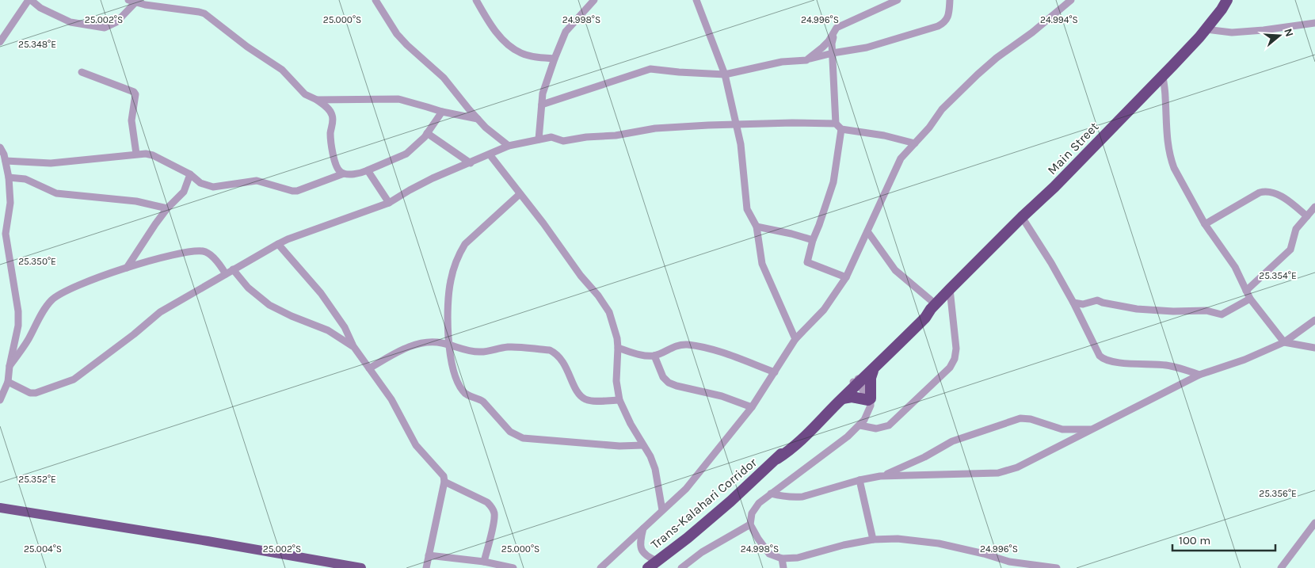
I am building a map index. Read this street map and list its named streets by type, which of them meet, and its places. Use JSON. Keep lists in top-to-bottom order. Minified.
{"streets":{"highway":["Main Street","Trans-Kalahari Corridor"]},"crossings":[["Main Street","Trans-Kalahari Corridor"]],"scale_bar":"100 m","north":"right","coordinates":["25.002°S","25.000°S","24.998°S","24.996°S","24.994°S","25.348°E","25.350°E","25.354°E","25.352°E","25.356°E","25.004°S"]}
